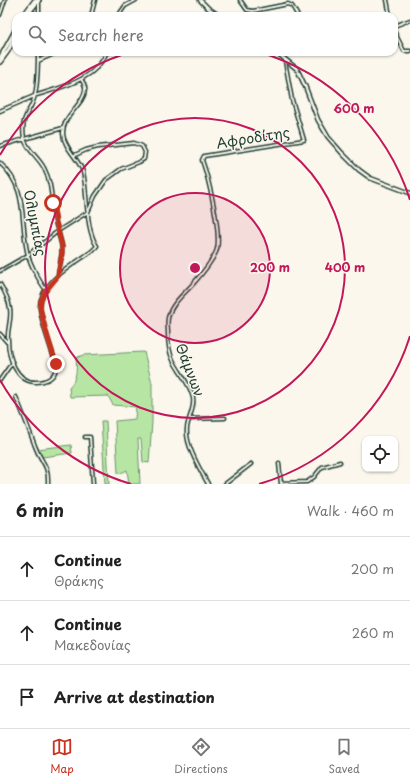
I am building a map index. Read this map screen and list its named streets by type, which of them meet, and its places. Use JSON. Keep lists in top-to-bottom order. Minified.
{"streets":{"street":["Αφροδίτης","Ολυμπίας","Θάμνων"]},"crossings":[["Αφροδίτης","Θάμνων"]],"page":{"search":"Search here","heading":["6 min","Walk · 460 m"],"list":[["Continue","Θράκης","200 m"],["Continue","Μακεδονίας","260 m"],"Arrive at destination"],"nav":["Map","Directions","Saved"]},"rings":["600 m","200 m","400 m"]}
